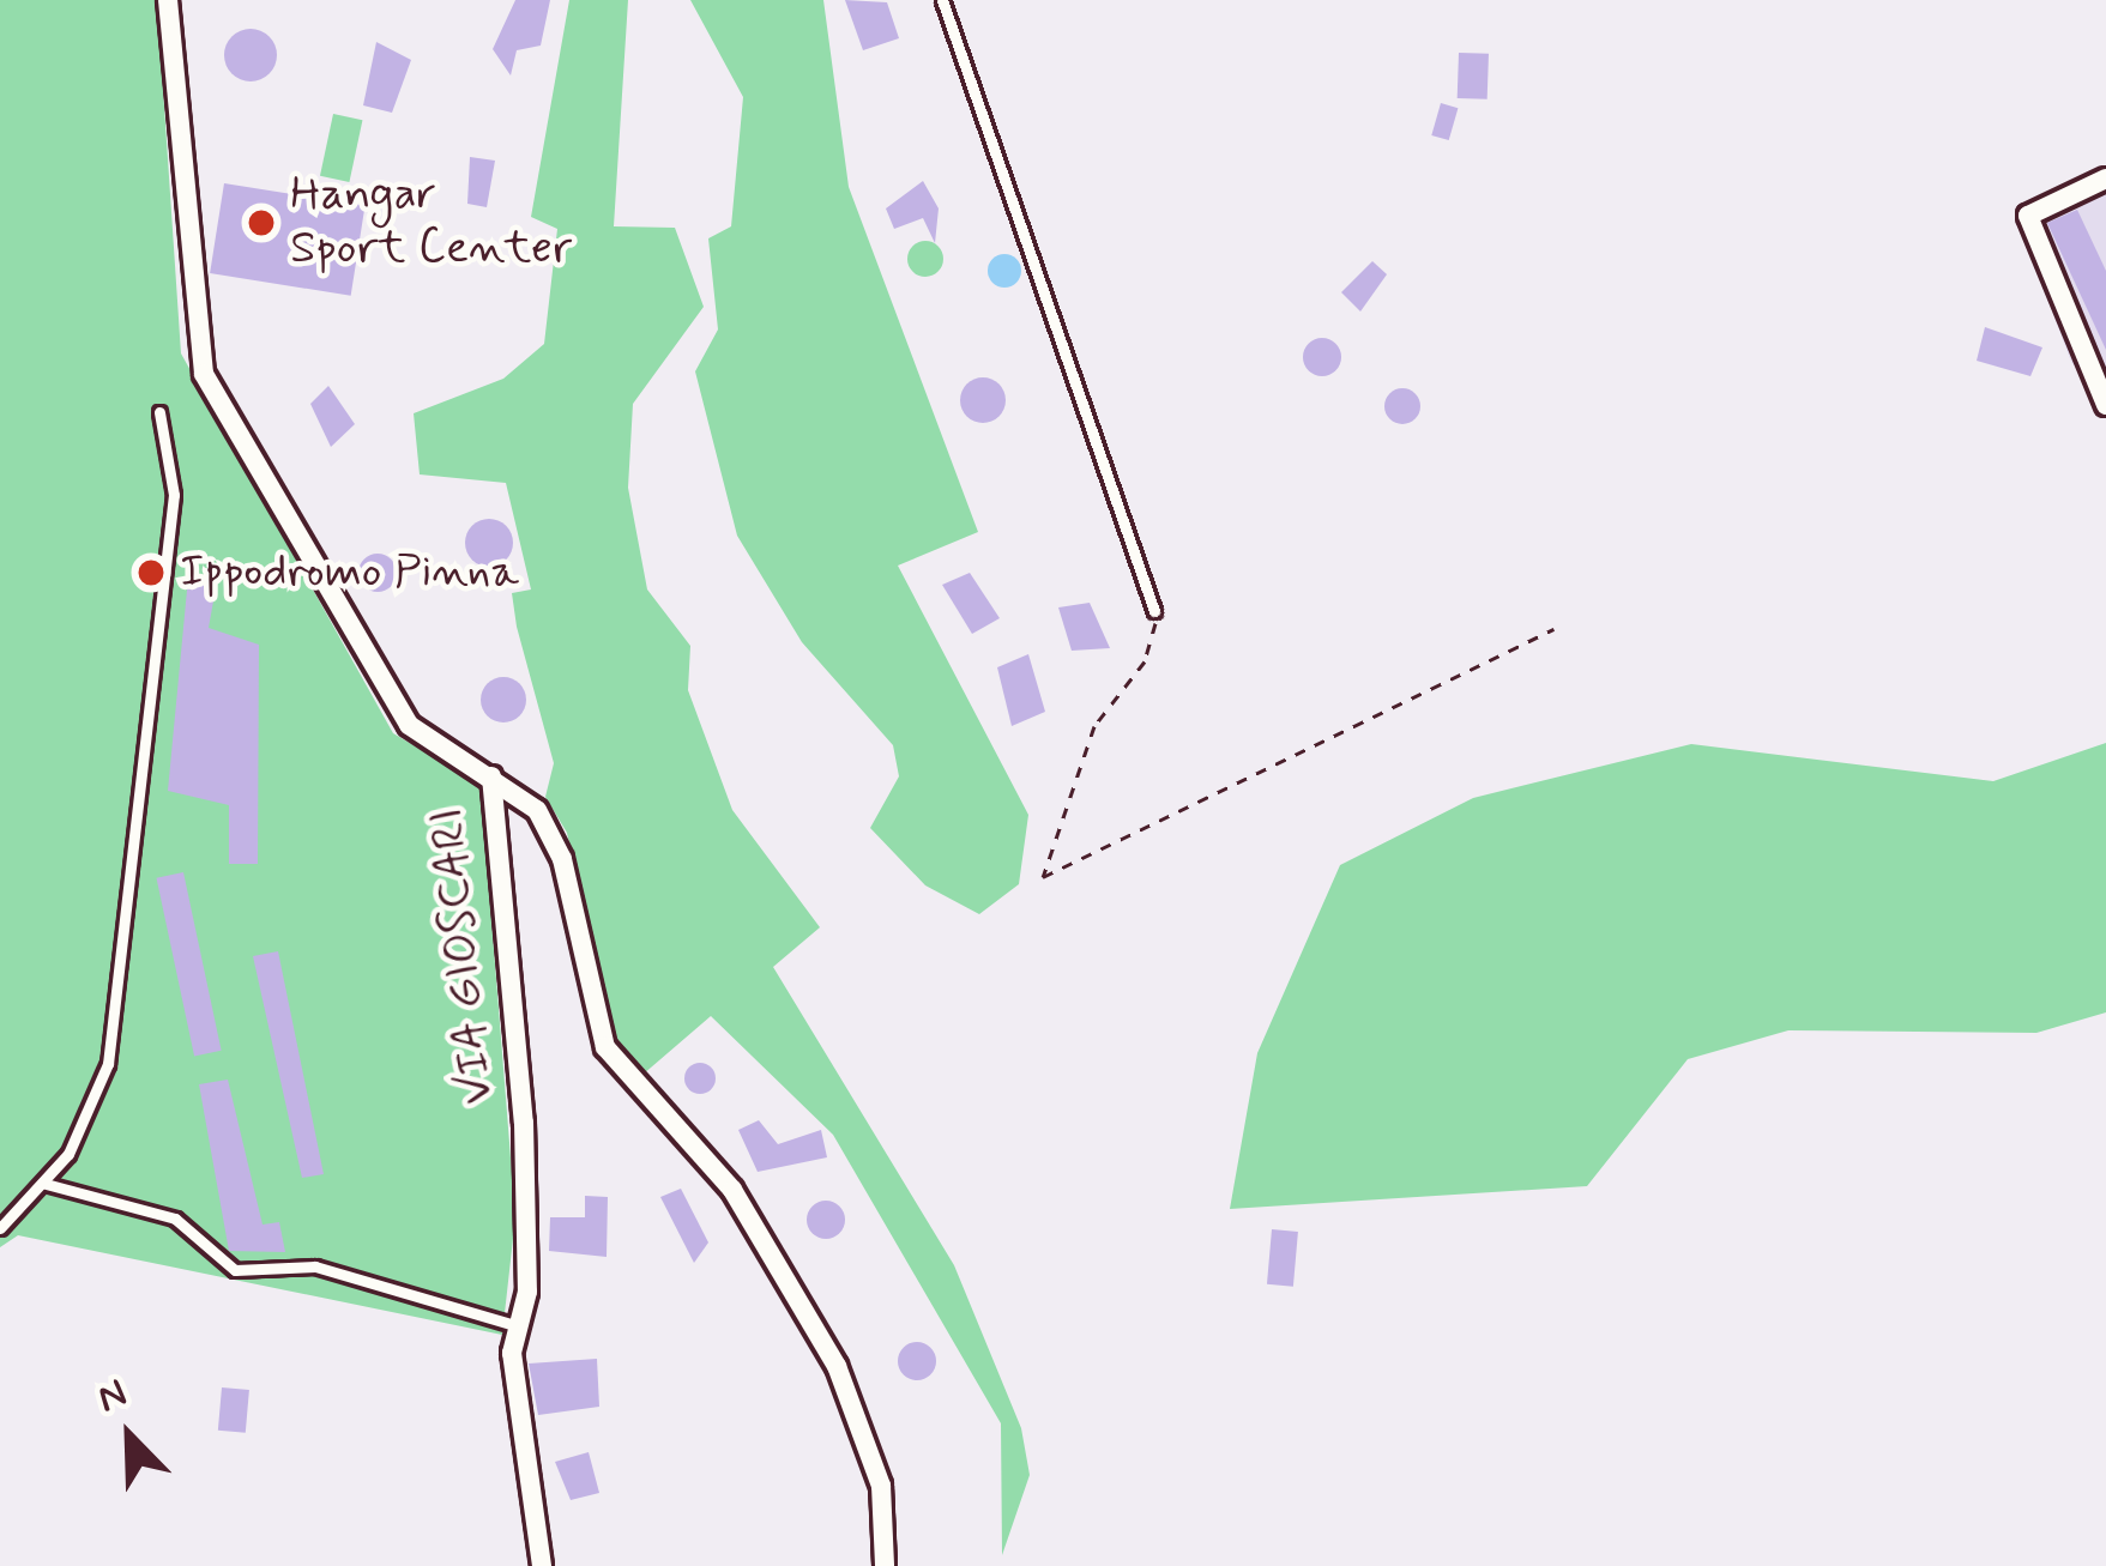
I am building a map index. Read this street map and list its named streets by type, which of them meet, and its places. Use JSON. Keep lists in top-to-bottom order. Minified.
{"streets":{"street":["VIA GIOSCARI"]},"places":["Hangar Sport Center","Ippodromo Pinna"],"north":"top left"}
